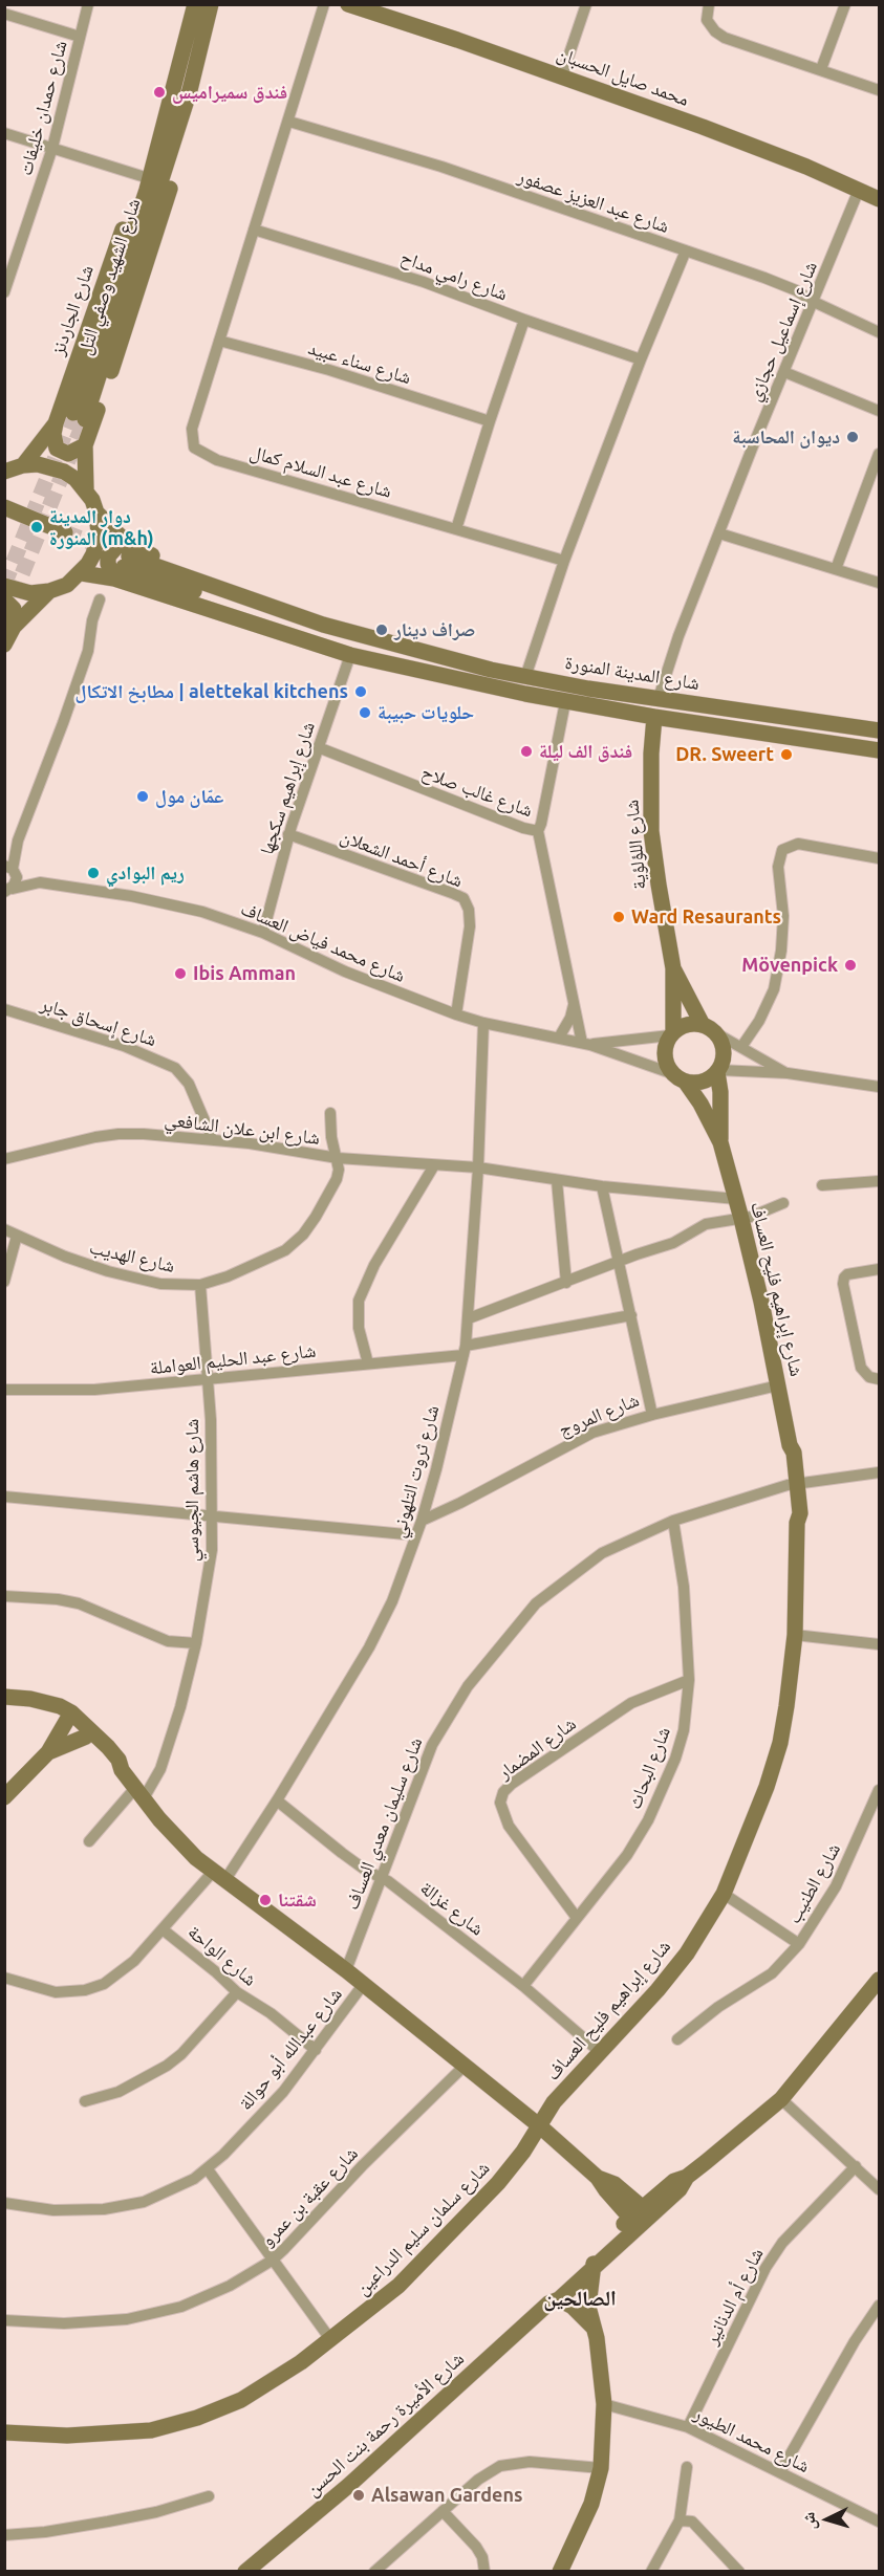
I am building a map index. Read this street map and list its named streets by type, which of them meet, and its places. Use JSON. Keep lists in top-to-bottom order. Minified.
{"streets":{"street":["محمد صايل الحسبان","شارع حمدان خليفات","شارع عبد العزيز عصفور","شارع رامي مداح","شارع الشهيد وصفي التل","شارع الجاردنز","شارع إسماعيل حجازي","شارع سناء عبيد","شارع عبد السلام كمال","شارع المدينة المنورة","شارع إبراهيم سكجها","شارع غالب صلاح","شارع اللؤلؤية","شارع أحمد الشعلان","شارع محمد فياض العساف","شارع إسحاق جابر","شارع ابن علان الشافعي","شارع الهديب","شارع إبراهيم فليح العساف","شارع عبد الحليم العواملة","شارع المروج","شارع ثروت التلهوني","شارع هاشم الجيوسي","شارع المضمار","شارع البحاث","شارع سليمان معدي العساف","شارع الطنيب","شارع غزالة","شارع الواحة","شارع عبدالله أبو حوالة","شارع عقبة بن عمرو","شارع سلمان سليم الدراعين","شارع أم الدنانير","شارع الأميرة رحمة بنت الحسن","شارع محمد الطيور"]},"crossings":[["محمد صايل الحسبان","شارع إسماعيل حجازي"],["شارع عبد العزيز عصفور","شارع إسماعيل حجازي"],["شارع عبد العزيز عصفور","شارع عبد السلام كمال"],["شارع رامي مداح","شارع عبد السلام كمال"],["شارع الشهيد وصفي التل","شارع الجاردنز"],["شارع إسماعيل حجازي","شارع المدينة المنورة"],["شارع سناء عبيد","شارع عبد السلام كمال"],["شارع المدينة المنورة","شارع إبراهيم سكجها"],["شارع المدينة المنورة","شارع غالب صلاح"],["شارع المدينة المنورة","شارع اللؤلؤية"],["شارع إبراهيم سكجها","شارع غالب صلاح"],["شارع إبراهيم سكجها","شارع أحمد الشعلان"],["شارع إبراهيم سكجها","شارع محمد فياض العساف"],["شارع اللؤلؤية","شارع محمد فياض العساف"],["شارع اللؤلؤية","شارع إبراهيم فليح العساف"],["شارع أحمد الشعلان","شارع محمد فياض العساف"],["شارع محمد فياض العساف","شارع إبراهيم فليح العساف"],["شارع محمد فياض العساف","شارع ثروت التلهوني"],["شارع إسحاق جابر","شارع ابن علان الشافعي"],["شارع ابن علان الشافعي","شارع الهديب"],["شارع ابن علان الشافعي","شارع إبراهيم فليح العساف"],["شارع ابن علان الشافعي","شارع المروج"],["شارع ابن علان الشافعي","شارع ثروت التلهوني"],["شارع الهديب","شارع هاشم الجيوسي"],["شارع إبراهيم فليح العساف","شارع سليمان معدي العساف"],["شارع إبراهيم فليح العساف","شارع الطنيب"],["شارع إبراهيم فليح العساف","شارع غزالة"],["شارع إبراهيم فليح العساف","شارع سلمان سليم الدراعين"],["شارع عبد الحليم العواملة","شارع المروج"],["شارع عبد الحليم العواملة","شارع ثروت التلهوني"],["شارع عبد الحليم العواملة","شارع هاشم الجيوسي"],["شارع المروج","شارع ثروت التلهوني"],["شارع ثروت التلهوني","شارع غزالة"],["شارع ثروت التلهوني","شارع الواحة"],["شارع المضمار","شارع البحاث"],["شارع البحاث","شارع سليمان معدي العساف"],["شارع البحاث","شارع غزالة"],["شارع سليمان معدي العساف","شارع غزالة"],["شارع الواحة","شارع عبدالله أبو حوالة"],["شارع أم الدنانير","شارع محمد الطيور"]],"districts":["الصالحين"],"places":["فندق سميراميس","ديوان المحاسبة","دوار المدينة المنورة (m&h)","صراف دينار","مطابخ الاتكال | alettekal kitchens","حلويات حبيبة","فندق الف ليلة","DR. Sweert","عمّان مول","ريم البوادي","Ward Resaurants","Mövenpick","Ibis Amman","شقتنا","Alsawan Gardens"],"north":"left"}
